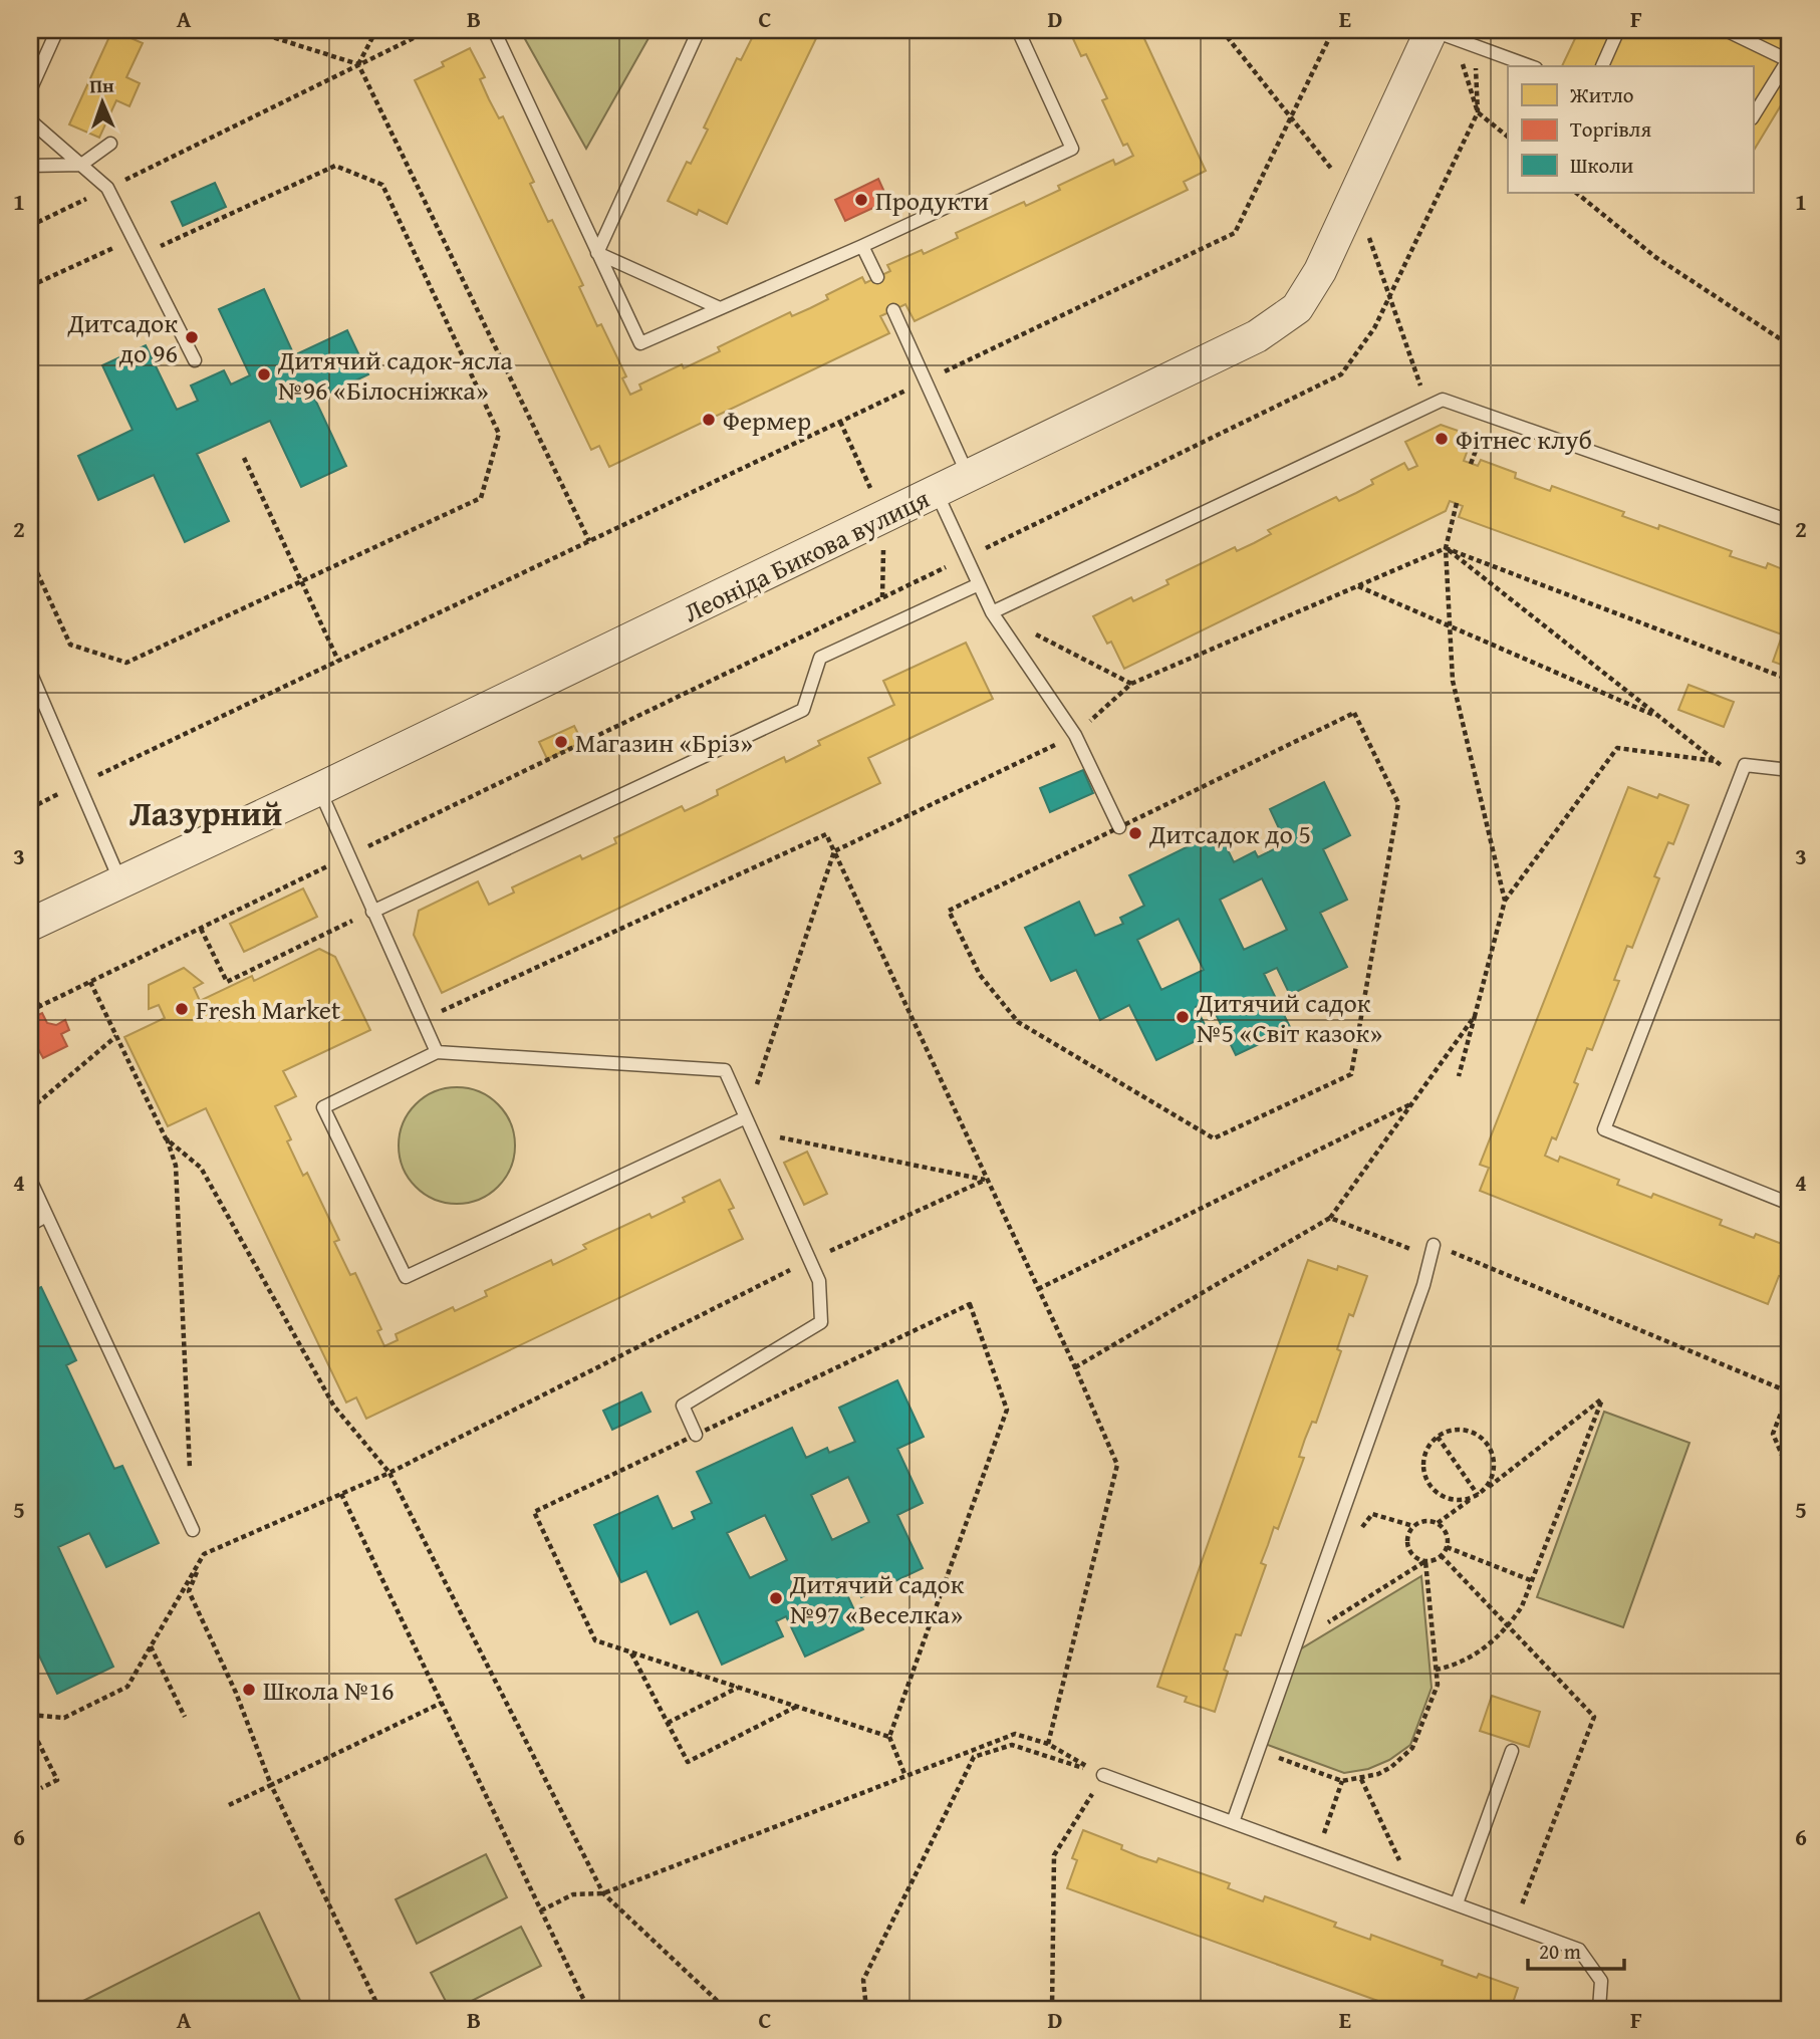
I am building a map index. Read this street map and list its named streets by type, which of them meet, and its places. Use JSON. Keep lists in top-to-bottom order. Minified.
{"streets":{"street":["Леоніда Бикова вулиця"]},"districts":["Лазурний"],"places":["Продукти","Дитсадок до 96","Дитячий садок-ясла №96 «Білосніжка»","Фермер","Фітнес клуб","Магазин «Бріз»","Дитсадок до 5","Fresh Market","Дитячий садок №5 «Світ казок»","Дитячий садок №97 «Веселка»","Школа №16"],"legend":["Житло","Торгівля","Школи"],"scale_bar":"20 m","north":"top","grid":{"columns":["A","B","C","D","E","F"],"rows":["1","2","3","4","5","6"]}}
